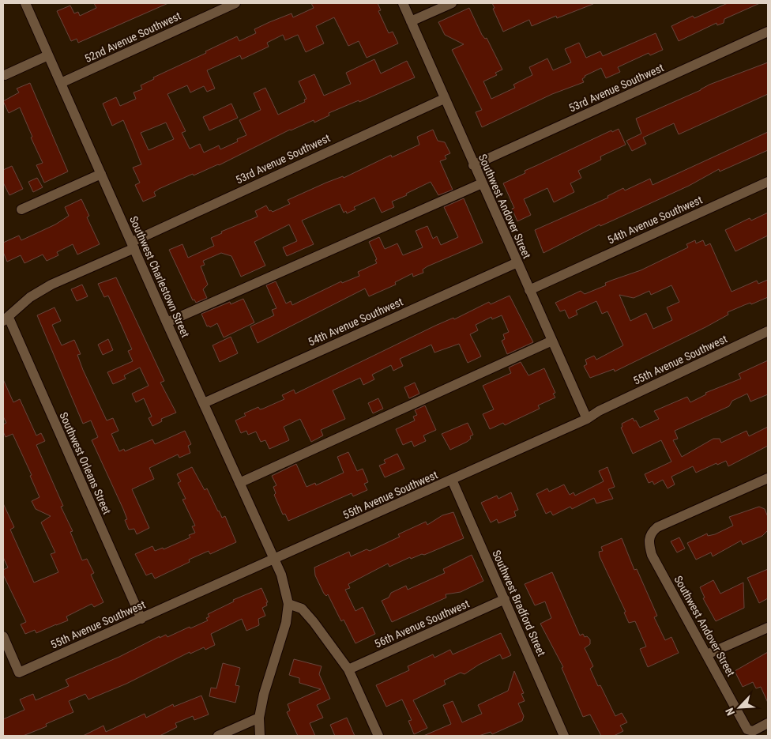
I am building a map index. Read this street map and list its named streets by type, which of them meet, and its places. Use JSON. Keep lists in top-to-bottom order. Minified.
{"streets":{"street":["52nd Avenue Southwest","53rd Avenue Southwest","Southwest Andover Street","54th Avenue Southwest","Southwest Charlestown Street","55th Avenue Southwest","Southwest Orleans Street","Southwest Bradford Street","56th Avenue Southwest"]},"crossings":[["52nd Avenue Southwest","Southwest Charlestown Street"],["53rd Avenue Southwest","Southwest Andover Street"],["53rd Avenue Southwest","Southwest Charlestown Street"],["53rd Avenue Southwest","Southwest Orleans Street"],["Southwest Andover Street","54th Avenue Southwest"],["Southwest Andover Street","55th Avenue Southwest"],["54th Avenue Southwest","Southwest Charlestown Street"],["Southwest Charlestown Street","55th Avenue Southwest"],["55th Avenue Southwest","Southwest Orleans Street"],["55th Avenue Southwest","Southwest Bradford Street"],["Southwest Bradford Street","56th Avenue Southwest"]],"north":"bottom left"}
